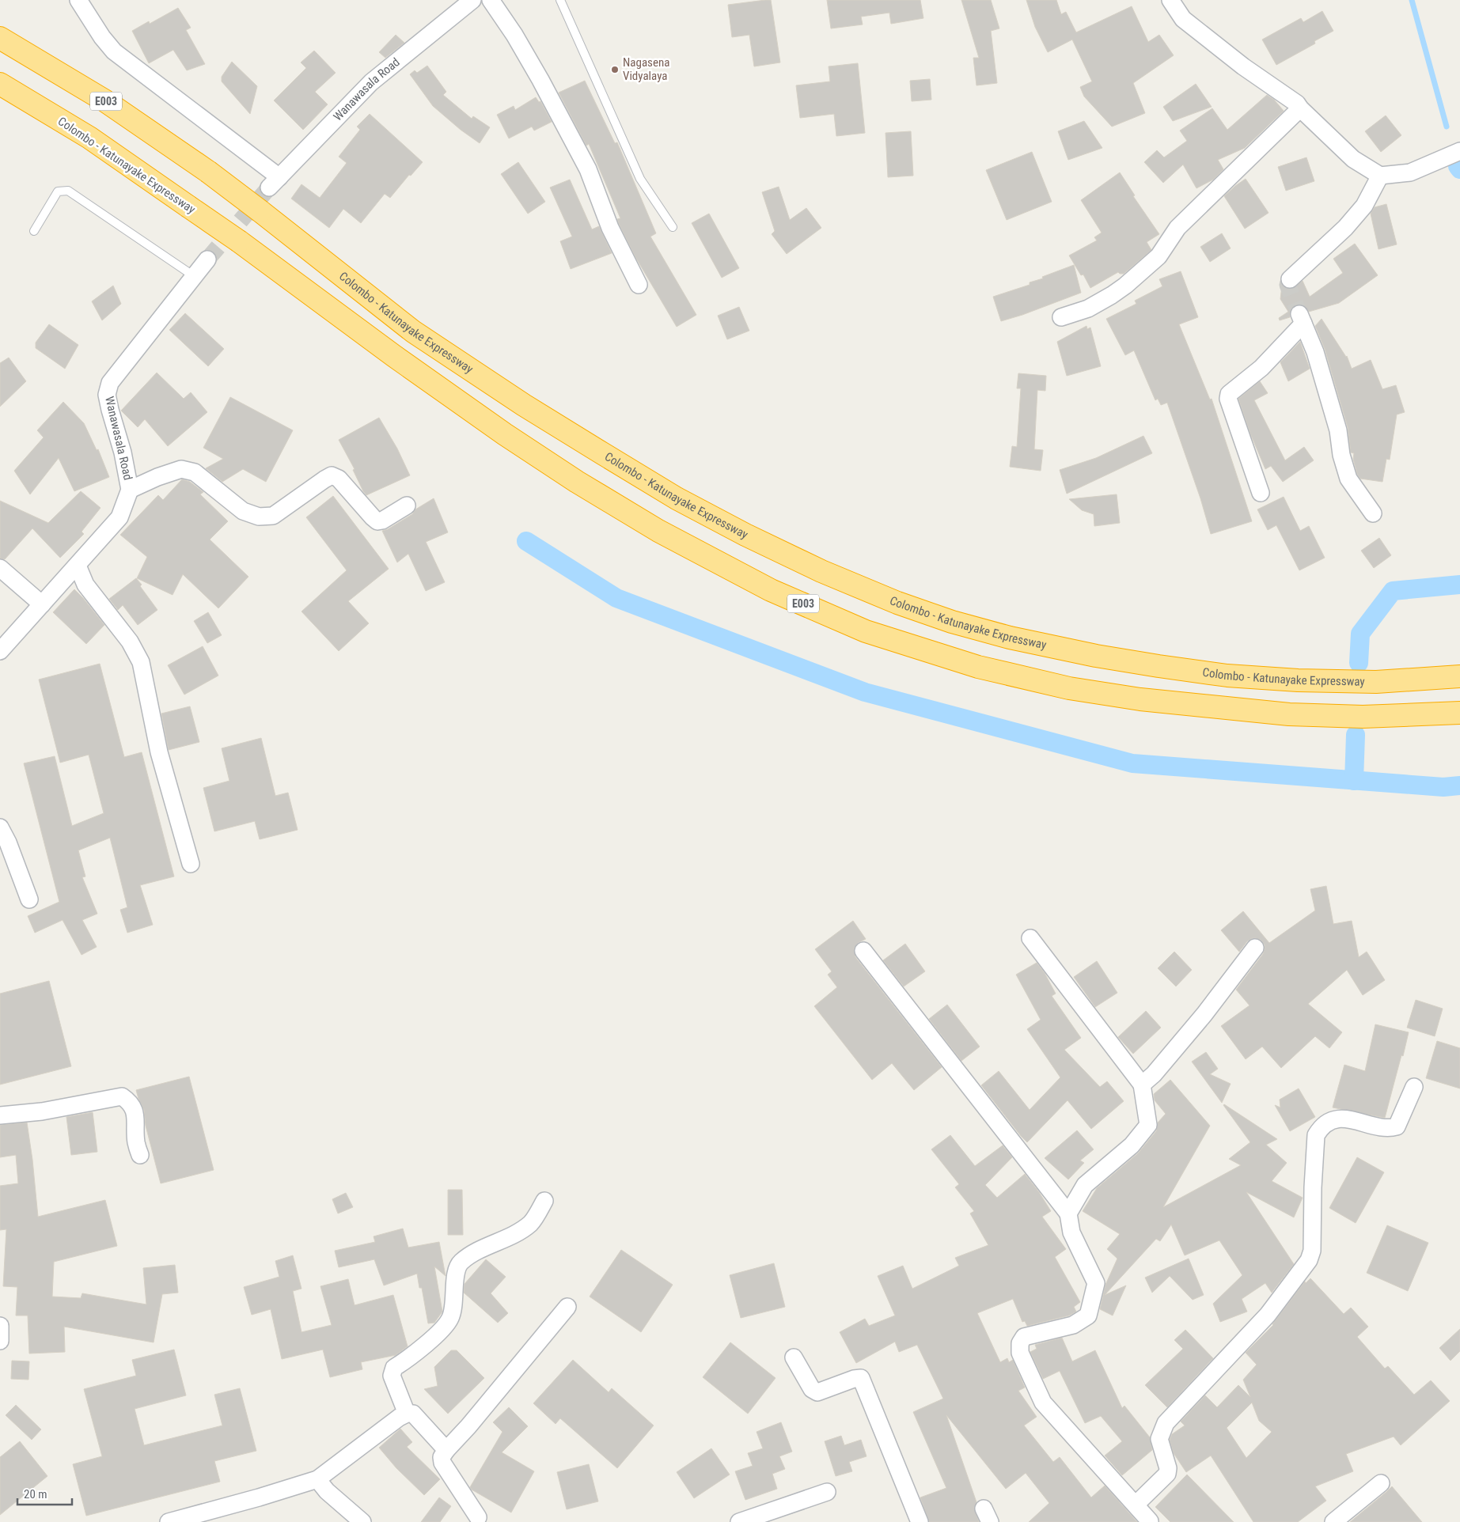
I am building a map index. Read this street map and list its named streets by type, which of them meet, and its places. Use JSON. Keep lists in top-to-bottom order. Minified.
{"streets":{"highway":["E003","Colombo - Katunayake Expressway"],"street":["Wanawasala Road"]},"places":["Nagasena Vidyalaya"],"scale_bar":"20 m"}
